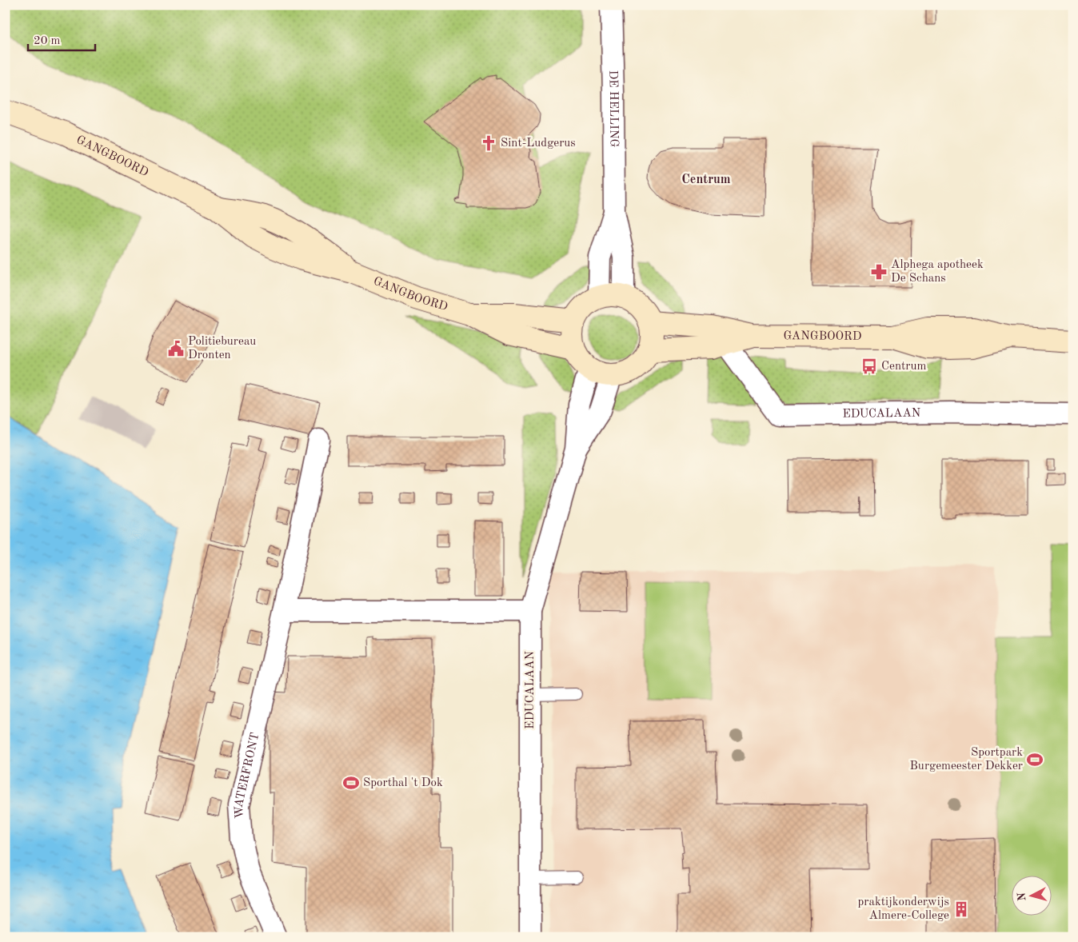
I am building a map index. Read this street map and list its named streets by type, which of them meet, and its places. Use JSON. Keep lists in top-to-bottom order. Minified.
{"streets":{"main road":["GANGBOORD"],"street":["DE HELLING","EDUCALAAN","WATERFRONT"]},"crossings":[["DE HELLING","GANGBOORD"],["DE HELLING","EDUCALAAN"],["GANGBOORD","EDUCALAAN"]],"districts":["Centrum"],"places":{"church":["Sint-Ludgerus"],"pharmacy":["Alphega apotheek De Schans"],"public building":["Politiebureau Dronten"],"bus stop":["Centrum"],"sports":["Sportpark Burgemeester Dekker","Sporthal 't Dok"],"building":["praktijkonderwijs Almere-College"]},"scale_bar":"20 m","north":"left"}
